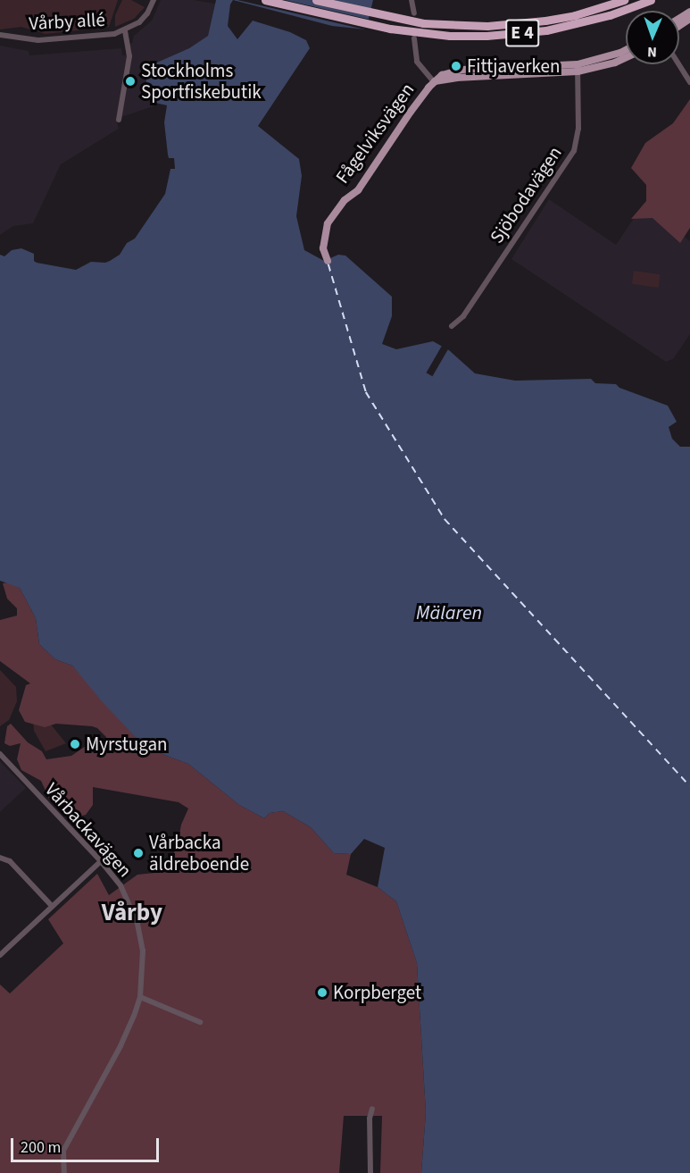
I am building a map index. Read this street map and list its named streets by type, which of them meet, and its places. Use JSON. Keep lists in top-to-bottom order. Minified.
{"streets":{"highway":["E 4"],"main road":["Fågelviksvägen"],"street":["Vårby allé","Sjöbodavägen","Vårbackavägen"]},"crossings":[["Fågelviksvägen","Sjöbodavägen"]],"districts":["Vårby"],"water":["Mälaren"],"places":["Fittjaverken","Stockholms Sportfiskebutik","Myrstugan","Vårbacka äldreboende","Korpberget"],"scale_bar":"200 m","north":"bottom"}
